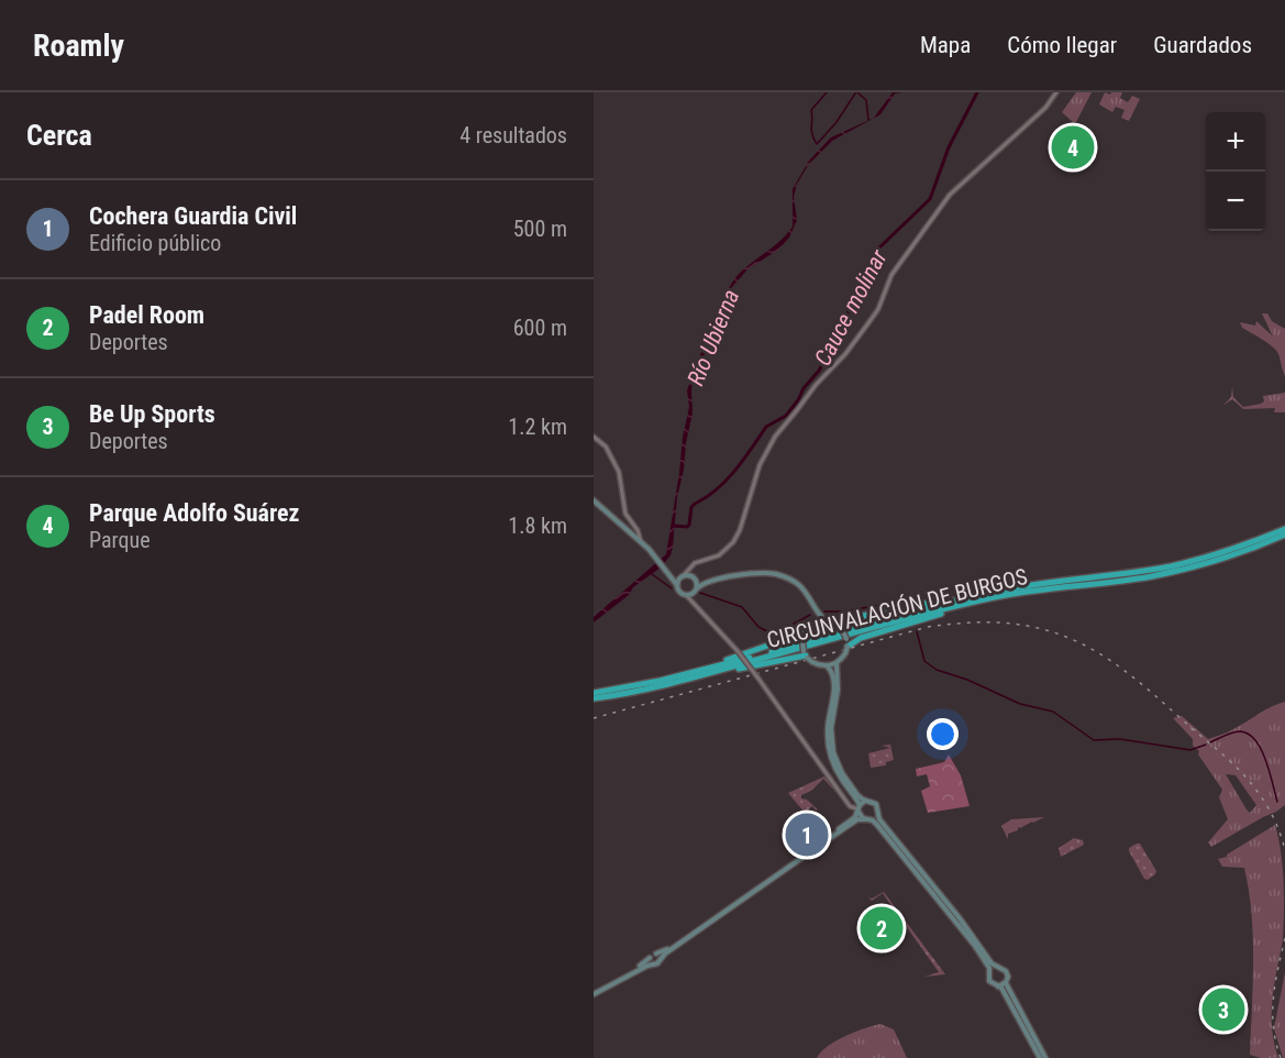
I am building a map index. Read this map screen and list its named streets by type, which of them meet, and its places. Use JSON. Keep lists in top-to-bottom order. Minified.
{"streets":{"highway":["CIRCUNVALACIÓN DE BURGOS"]},"water":["Cauce molinar","Río Ubierna"],"page":{"header":"Roamly","nav":["Mapa","Cómo llegar","Guardados"],"heading":["Cerca","4 resultados"],"map_buttons":["+","−"],"pins":["4","1","2","3"],"list":[{"mark":"1","name":"Cochera Guardia Civil","note":"Edificio público","value":"500 m"},{"mark":"2","name":"Padel Room","note":"Deportes","value":"600 m"},{"mark":"3","name":"Be Up Sports","note":"Deportes","value":"1.2 km"},{"mark":"4","name":"Parque Adolfo Suárez","note":"Parque","value":"1.8 km"}]}}
